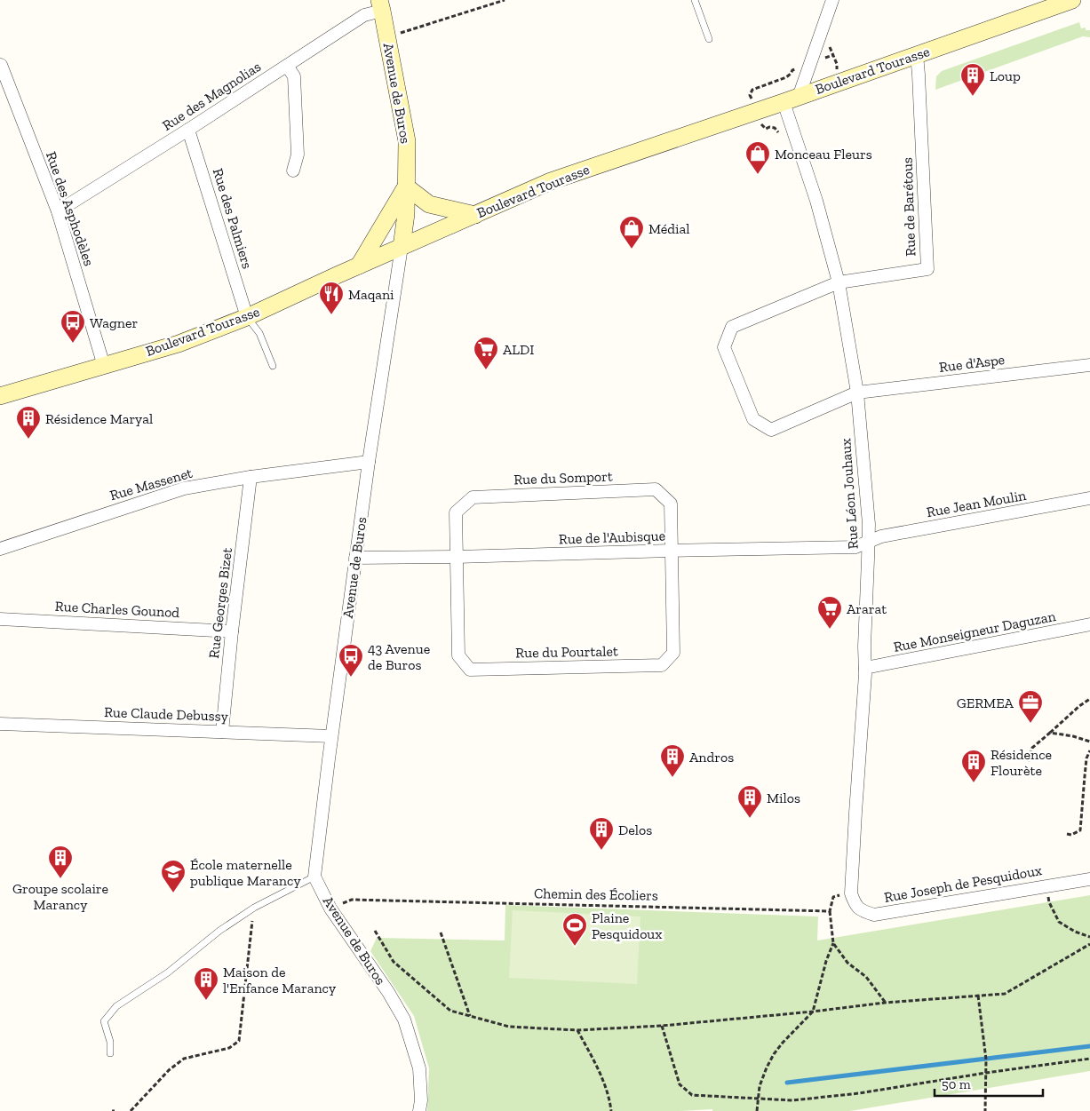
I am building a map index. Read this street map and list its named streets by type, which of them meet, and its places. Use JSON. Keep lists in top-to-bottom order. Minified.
{"streets":{"main road":["Boulevard Tourasse","Avenue de Buros"],"street":["Rue des Magnolias","Rue de Barétous","Rue des Asphodèles","Rue des Palmiers","Rue d'Aspe","Rue du Somport","Rue Massenet","Rue Léon Jouhaux","Rue Jean Moulin","Rue de l'Aubisque","Rue Georges Bizet","Rue Charles Gounod","Rue Monseigneur Daguzan","Rue du Pourtalet","Rue Claude Debussy","Rue Joseph de Pesquidoux"],"path":["Chemin des Écoliers"]},"crossings":[["Boulevard Tourasse","Avenue de Buros"],["Boulevard Tourasse","Rue de Barétous"],["Boulevard Tourasse","Rue des Asphodèles"],["Boulevard Tourasse","Rue des Palmiers"],["Boulevard Tourasse","Rue Léon Jouhaux"],["Avenue de Buros","Rue des Magnolias"],["Avenue de Buros","Rue Massenet"],["Avenue de Buros","Rue de l'Aubisque"],["Avenue de Buros","Rue Claude Debussy"],["Avenue de Buros","Chemin des Écoliers"],["Rue des Magnolias","Rue des Asphodèles"],["Rue des Magnolias","Rue des Palmiers"],["Rue de Barétous","Rue d'Aspe"],["Rue de Barétous","Rue Léon Jouhaux"],["Rue d'Aspe","Rue Léon Jouhaux"],["Rue du Somport","Rue de l'Aubisque"],["Rue du Somport","Rue du Pourtalet"],["Rue Massenet","Rue Georges Bizet"],["Rue Léon Jouhaux","Rue Jean Moulin"],["Rue Léon Jouhaux","Rue de l'Aubisque"],["Rue Léon Jouhaux","Rue Monseigneur Daguzan"],["Rue Léon Jouhaux","Rue Joseph de Pesquidoux"],["Rue Jean Moulin","Rue de l'Aubisque"],["Rue de l'Aubisque","Rue du Pourtalet"],["Rue Georges Bizet","Rue Charles Gounod"],["Rue Georges Bizet","Rue Claude Debussy"]],"places":{"building":["Loup","Résidence Maryal","Andros","Résidence Flourète","Milos","Delos","Groupe scolaire Marancy","Maison de l'Enfance Marancy"],"shop":["Monceau Fleurs","Médial"],"restaurant":["Maqani"],"bus stop":["Wagner","43 Avenue de Buros"],"supermarket":["ALDI","Ararat"],"office":["GERMEA"],"school or university":["École maternelle publique Marancy"],"sports":["Plaine Pesquidoux"]},"scale_bar":"50 m"}
